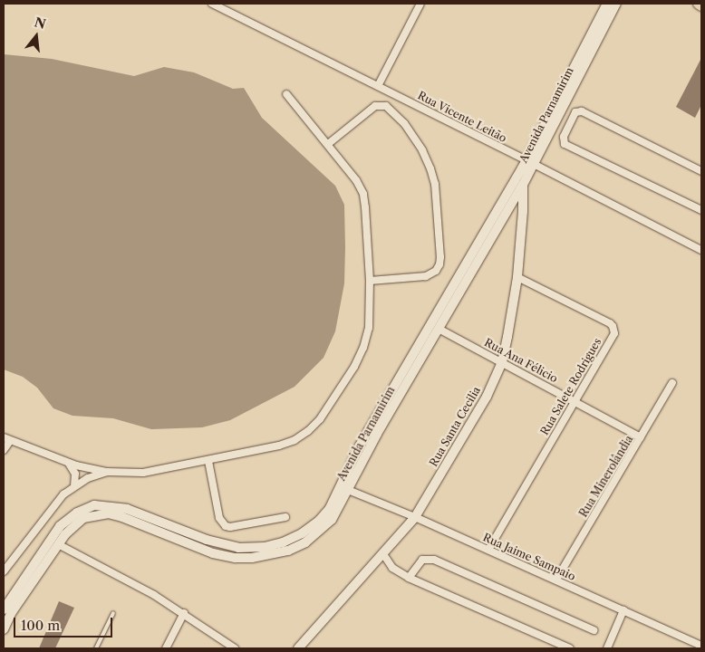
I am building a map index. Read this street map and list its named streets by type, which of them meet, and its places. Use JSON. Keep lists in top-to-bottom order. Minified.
{"streets":{"street":["Avenida Parnamirim","Rua Vicente Leitão","Rua Ana Félicio","Rua Salete Rodrigues","Rua Santa Cecilia","Rua Minerolândia","Rua Jaime Sampaio"]},"crossings":[["Avenida Parnamirim","Rua Vicente Leitão"],["Avenida Parnamirim","Rua Ana Félicio"],["Avenida Parnamirim","Rua Santa Cecilia"],["Avenida Parnamirim","Rua Jaime Sampaio"],["Rua Vicente Leitão","Rua Santa Cecilia"],["Rua Ana Félicio","Rua Salete Rodrigues"],["Rua Ana Félicio","Rua Santa Cecilia"],["Rua Ana Félicio","Rua Minerolândia"],["Rua Salete Rodrigues","Rua Santa Cecilia"],["Rua Salete Rodrigues","Rua Jaime Sampaio"],["Rua Santa Cecilia","Rua Jaime Sampaio"],["Rua Minerolândia","Rua Jaime Sampaio"]],"scale_bar":"100 m","north":"top"}
